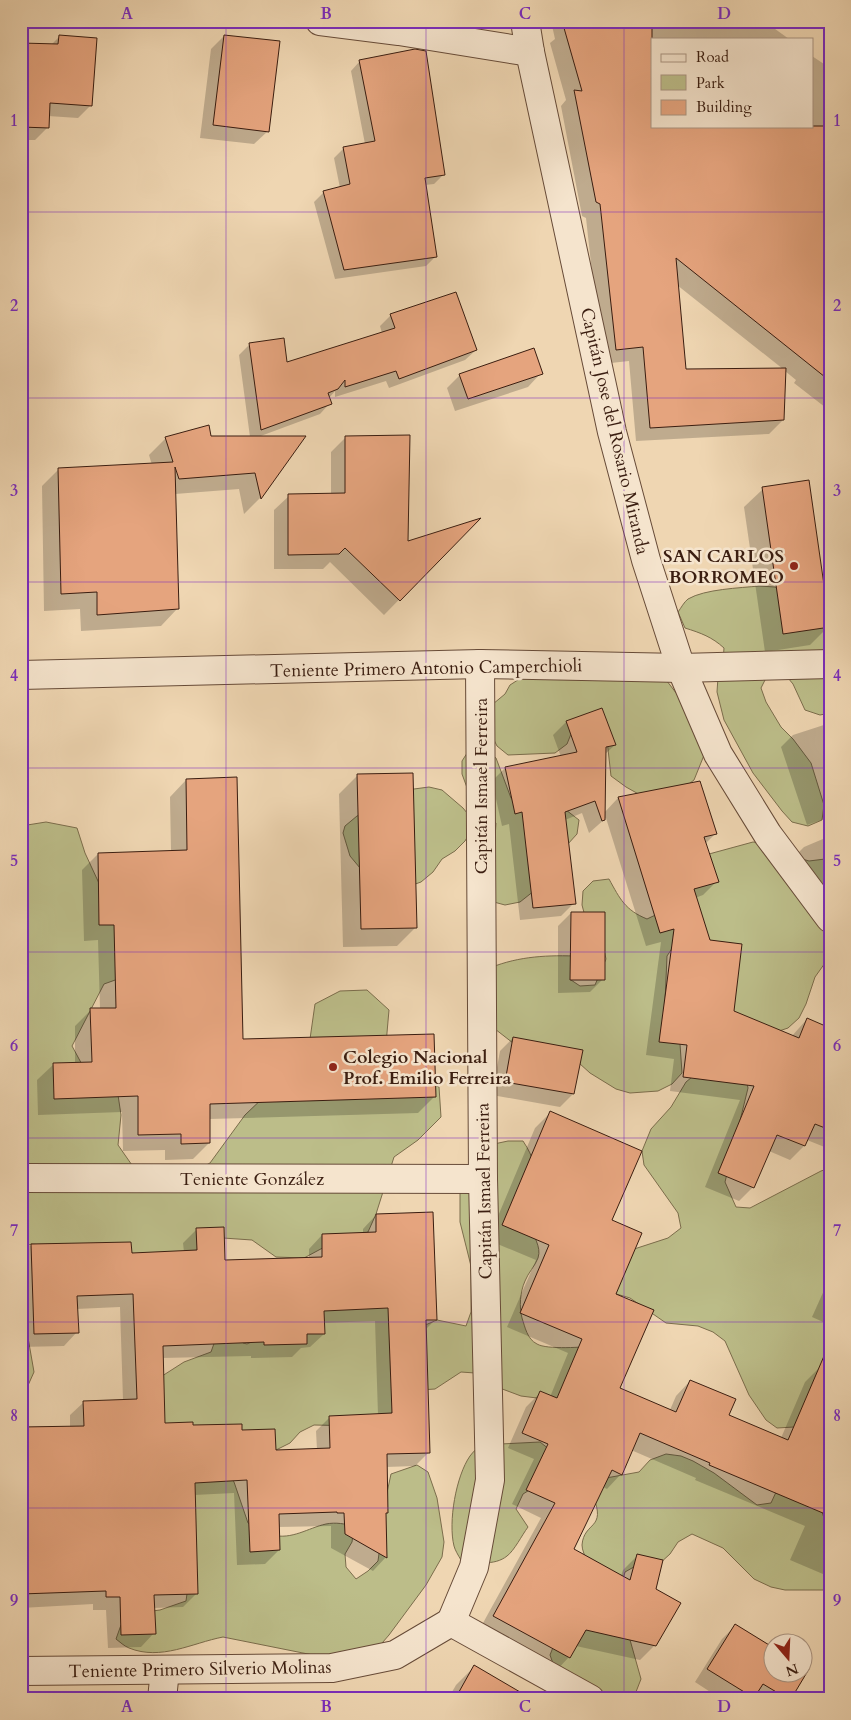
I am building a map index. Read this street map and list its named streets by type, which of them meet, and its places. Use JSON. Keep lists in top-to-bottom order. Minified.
{"streets":{"street":["Capitán Jose del Rosario Miranda","Teniente Primero Antonio Camperchioli","Capitán Ismael Ferreira","Teniente González","Teniente Primero Silverio Molinas"]},"crossings":[["Capitán Jose del Rosario Miranda","Teniente Primero Antonio Camperchioli"],["Teniente Primero Antonio Camperchioli","Capitán Ismael Ferreira"],["Capitán Ismael Ferreira","Teniente González"],["Capitán Ismael Ferreira","Teniente Primero Silverio Molinas"]],"places":["SAN CARLOS BORROMEO","Colegio Nacional Prof. Emilio Ferreira"],"legend":["Road","Park","Building"],"north":"bottom","grid":{"columns":["A","B","C","D"],"rows":["1","2","3","4","5","6","7","8","9"]}}
